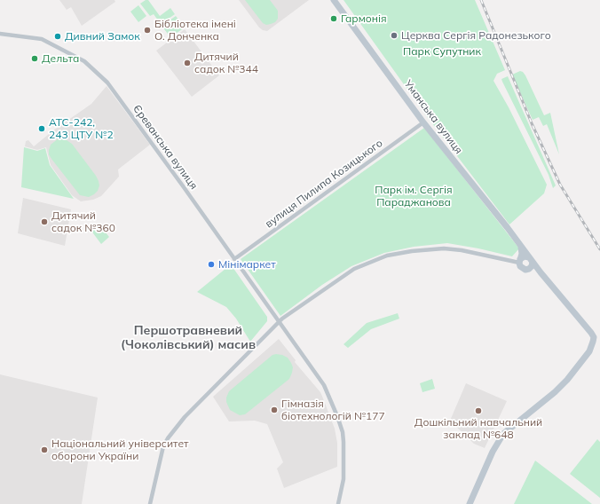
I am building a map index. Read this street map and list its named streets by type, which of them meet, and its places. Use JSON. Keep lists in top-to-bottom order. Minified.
{"streets":{"street":["Уманська вулиця","Єреванська вулиця","вулиця Пилипа Козицького"]},"crossings":[["Уманська вулиця","вулиця Пилипа Козицького"],["Єреванська вулиця","вулиця Пилипа Козицького"]],"districts":["Першотравневий (Чоколівський) масив"],"parks":["Парк Супутник","Парк ім. Сергія Параджанова"],"places":["Гармонія","Бібліотека імені О. Донченка","Церква Сергія Радонезького","Дивний Замок","Дельта","Дитячий садок №344","АТС-242, 243 ЦТУ №2","Дитячий садок №360","Мінімаркет","Гімназія біотехнологій №177","Дошкільний навчальний заклад №648","Національний університет оборони України"]}
